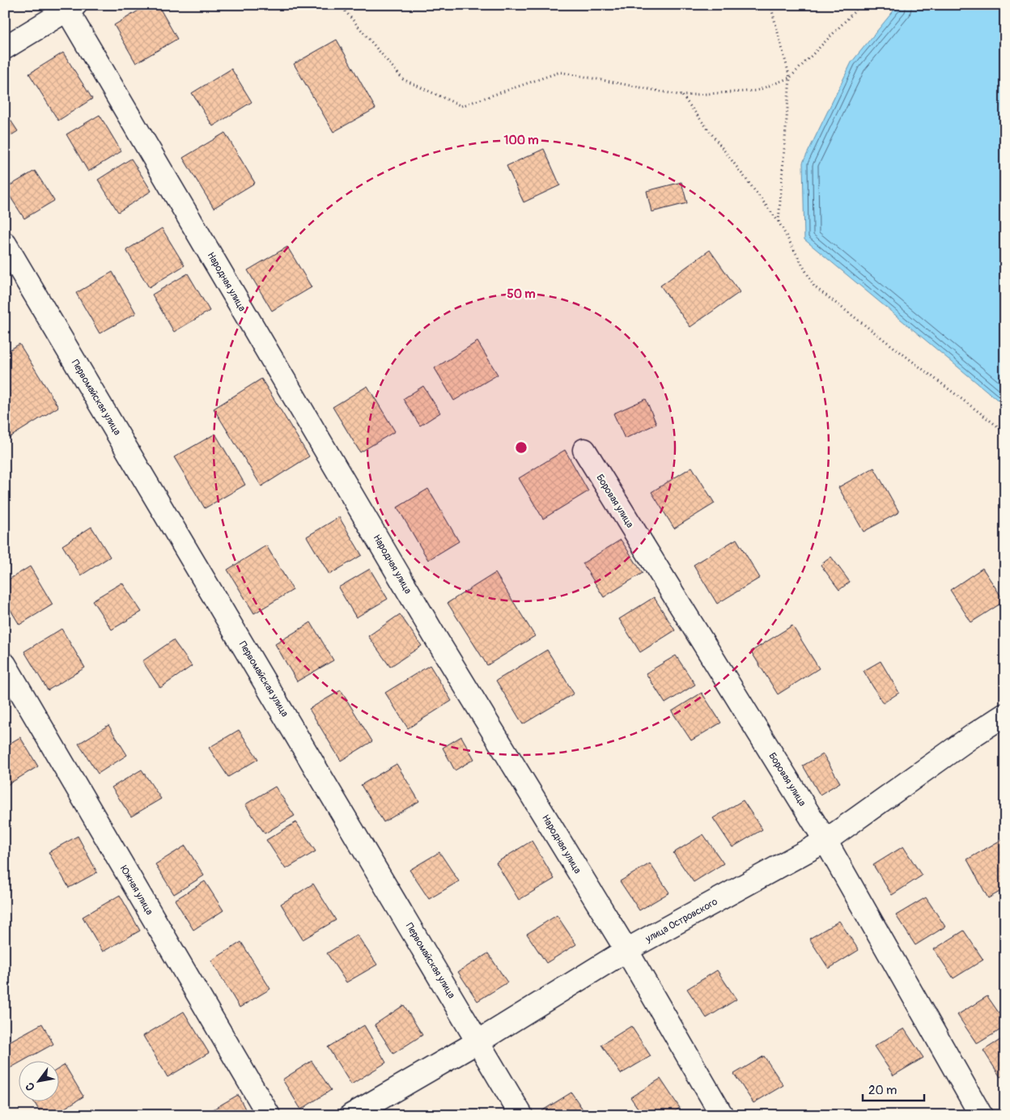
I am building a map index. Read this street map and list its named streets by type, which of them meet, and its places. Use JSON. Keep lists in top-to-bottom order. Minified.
{"streets":{"street":["Народная улица","Первомайская улица","Боровая улица","Южная улица","улица Островского"]},"crossings":[["Народная улица","улица Островского"],["Первомайская улица","улица Островского"],["Боровая улица","улица Островского"]],"scale_bar":"20 m","north":"bottom left","rings":["100 m","50 m"]}
